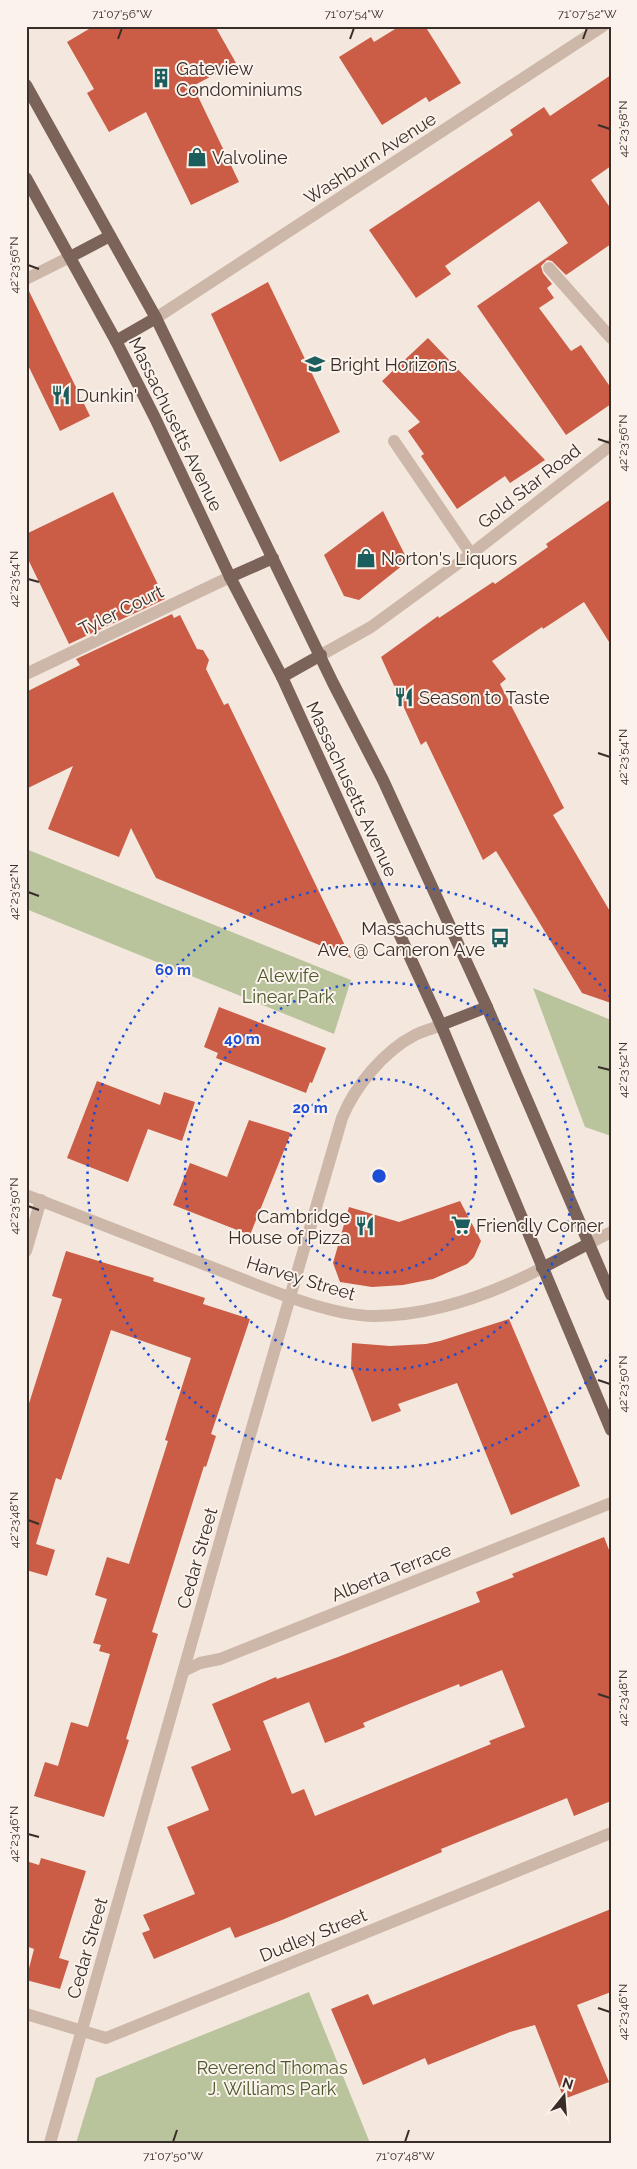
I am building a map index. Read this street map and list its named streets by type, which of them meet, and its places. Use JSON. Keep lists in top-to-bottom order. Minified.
{"streets":{"main road":["Massachusetts Avenue"],"street":["Washburn Avenue","Gold Star Road","Tyler Court","Harvey Street","Cedar Street","Alberta Terrace","Dudley Street"]},"crossings":[["Washburn Avenue","Massachusetts Avenue"],["Massachusetts Avenue","Gold Star Road"],["Massachusetts Avenue","Tyler Court"],["Massachusetts Avenue","Harvey Street"],["Massachusetts Avenue","Cedar Street"],["Harvey Street","Cedar Street"],["Cedar Street","Alberta Terrace"],["Cedar Street","Dudley Street"]],"parks":["Alewife Linear Park","Reverend Thomas J. Williams Park"],"places":{"building":["Gateview Condominiums"],"shop":["Valvoline","Norton's Liquors"],"school or university":["Bright Horizons"],"restaurant":["Dunkin'","Season to Taste","Cambridge House of Pizza"],"bus stop":["Massachusetts Ave @ Cameron Ave"],"supermarket":["Friendly Corner"]},"north":"top","coordinates":["71°07'56\"W","71°07'54\"W","71°07'52\"W","42°23'58\"N","42°23'56\"N","42°23'54\"N","42°23'52\"N","42°23'50\"N","42°23'48\"N","42°23'46\"N","71°07'50\"W","71°07'48\"W"],"rings":["60 m","40 m","20 m"]}
